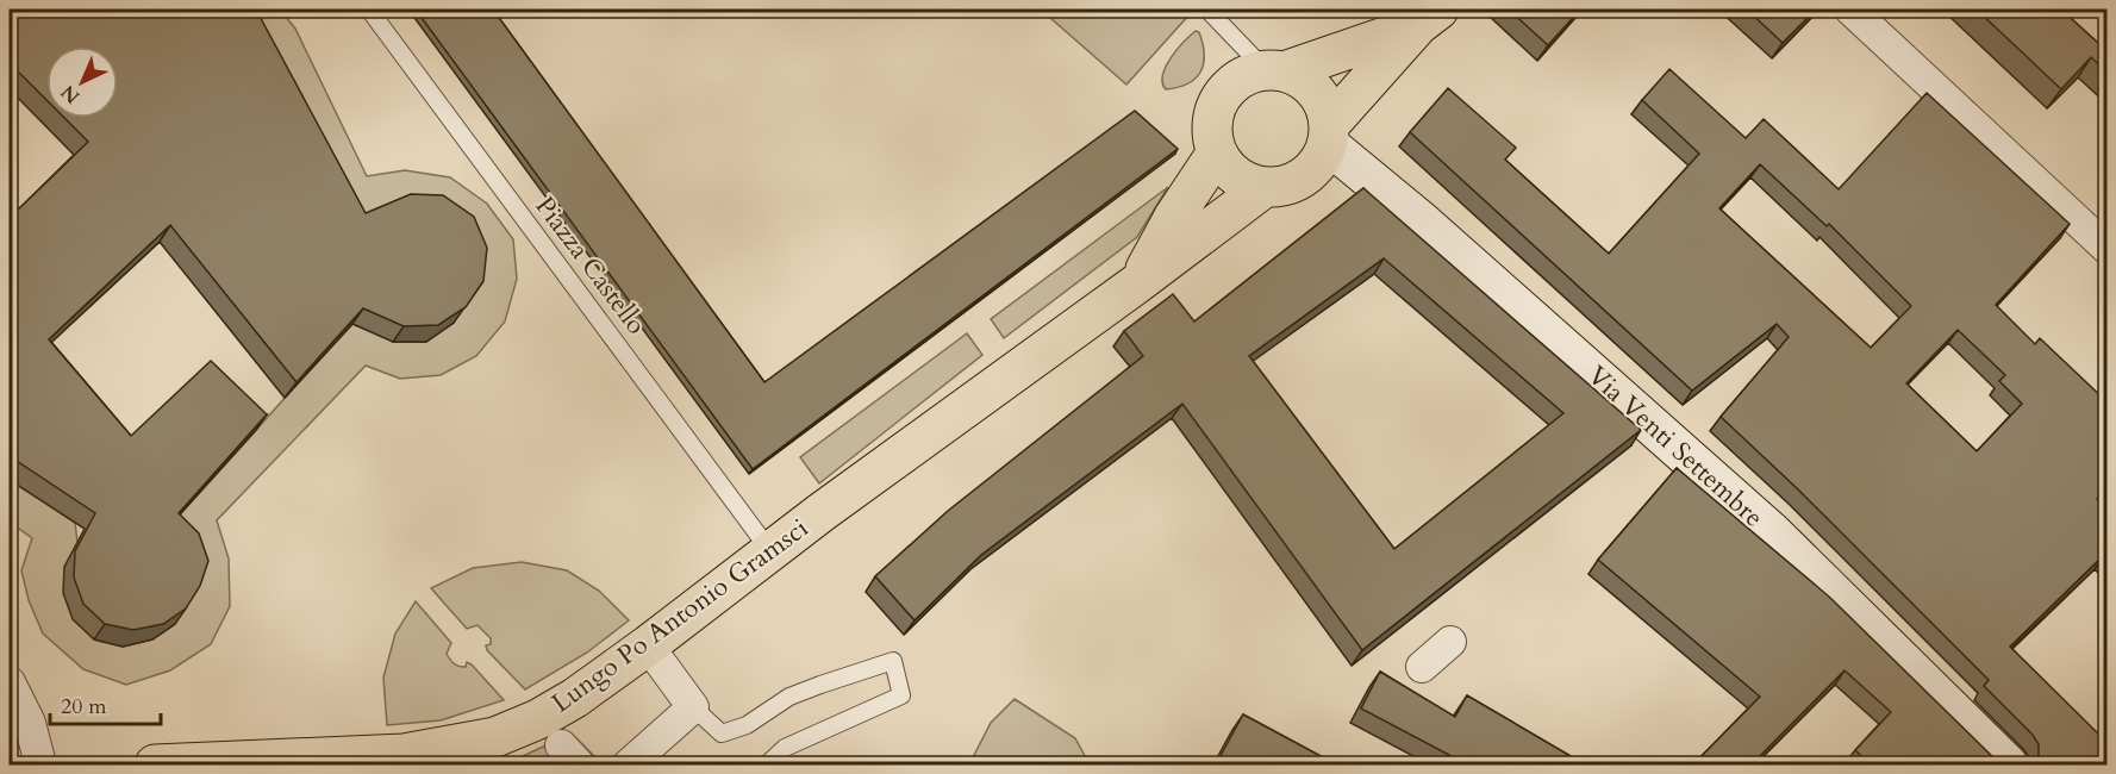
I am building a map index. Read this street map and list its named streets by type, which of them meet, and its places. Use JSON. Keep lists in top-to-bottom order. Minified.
{"streets":{"main road":["Via Venti Settembre","Lungo Po Antonio Gramsci"],"lane":["Piazza Castello"]},"crossings":[["Piazza Castello","Lungo Po Antonio Gramsci"],["Via Venti Settembre","Lungo Po Antonio Gramsci"]],"scale_bar":"20 m","north":"bottom left"}
